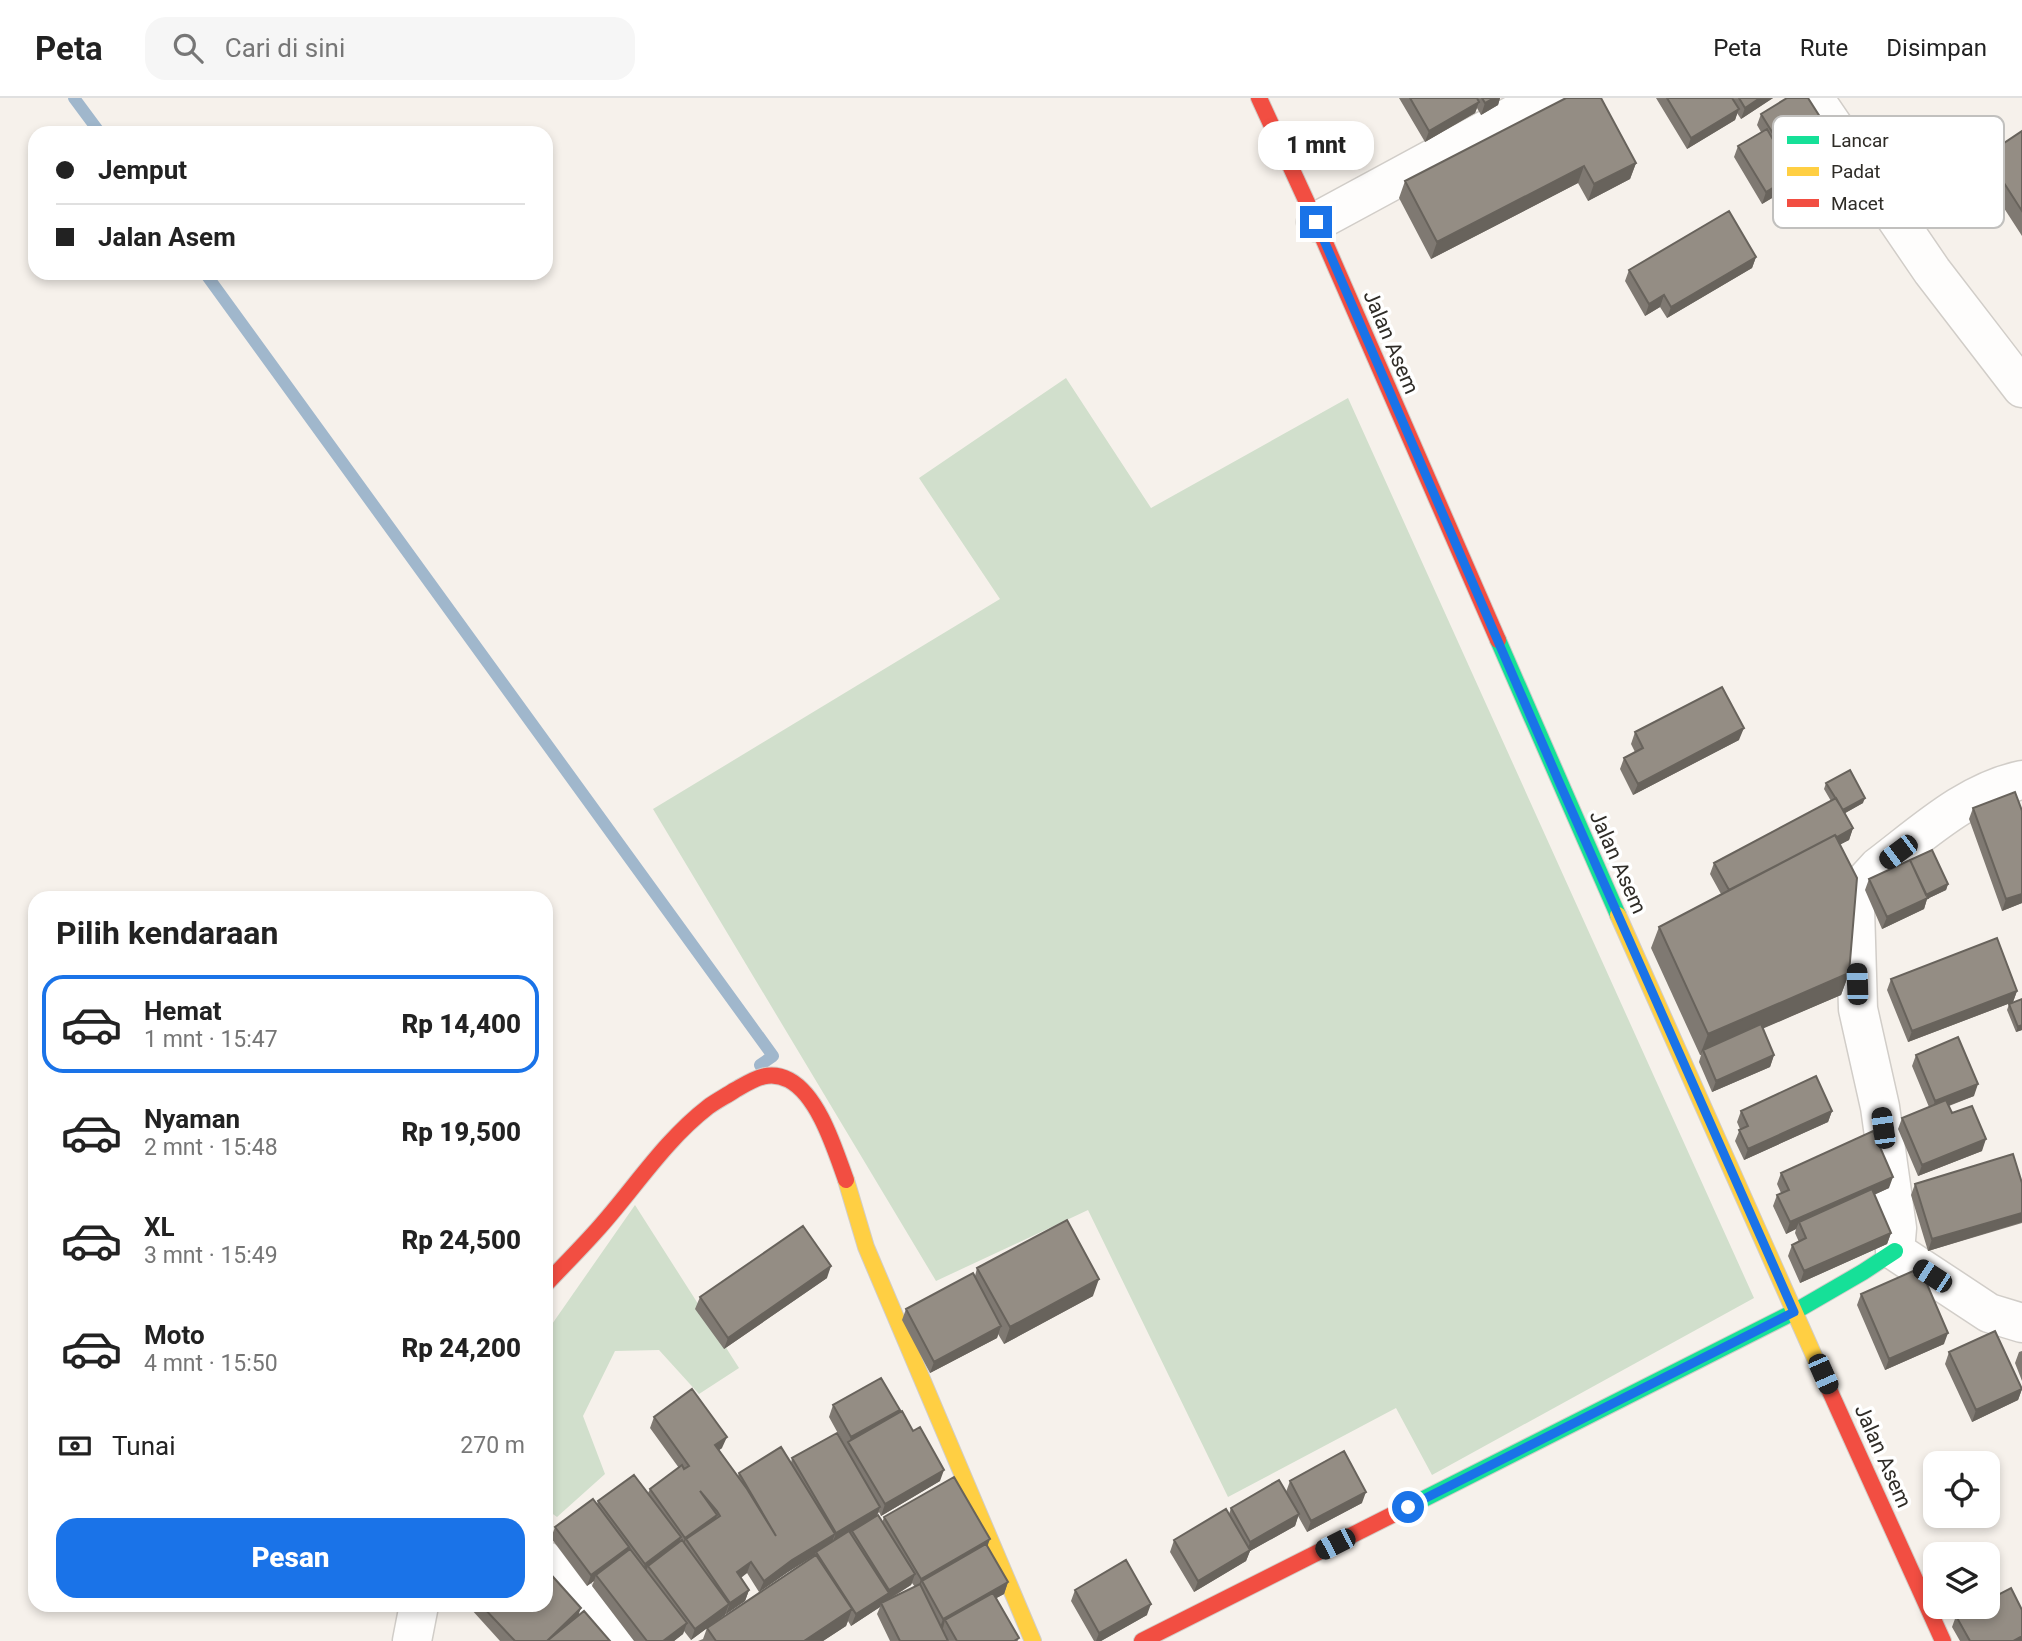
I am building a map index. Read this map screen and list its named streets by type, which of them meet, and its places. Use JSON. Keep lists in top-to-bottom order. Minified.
{"streets":{"street":["Jalan Asem"]},"legend":["Lancar","Padat","Macet"],"page":{"header":"Peta","search":"Cari di sini","nav":["Peta","Rute","Disimpan"],"bubble":"1 mnt","banner":["Jemput","Jalan Asem"],"heading":"Pilih kendaraan","list":[{"name":"Hemat","note":"1 mnt · 15:47","value":"Rp 14,400"},{"name":"Nyaman","note":"2 mnt · 15:48","value":"Rp 19,500"},{"name":"XL","note":"3 mnt · 15:49","value":"Rp 24,500"},{"name":"Moto","note":"4 mnt · 15:50","value":"Rp 24,200"}],"pay":["Tunai","270 m"],"buttons":"Pesan"}}
